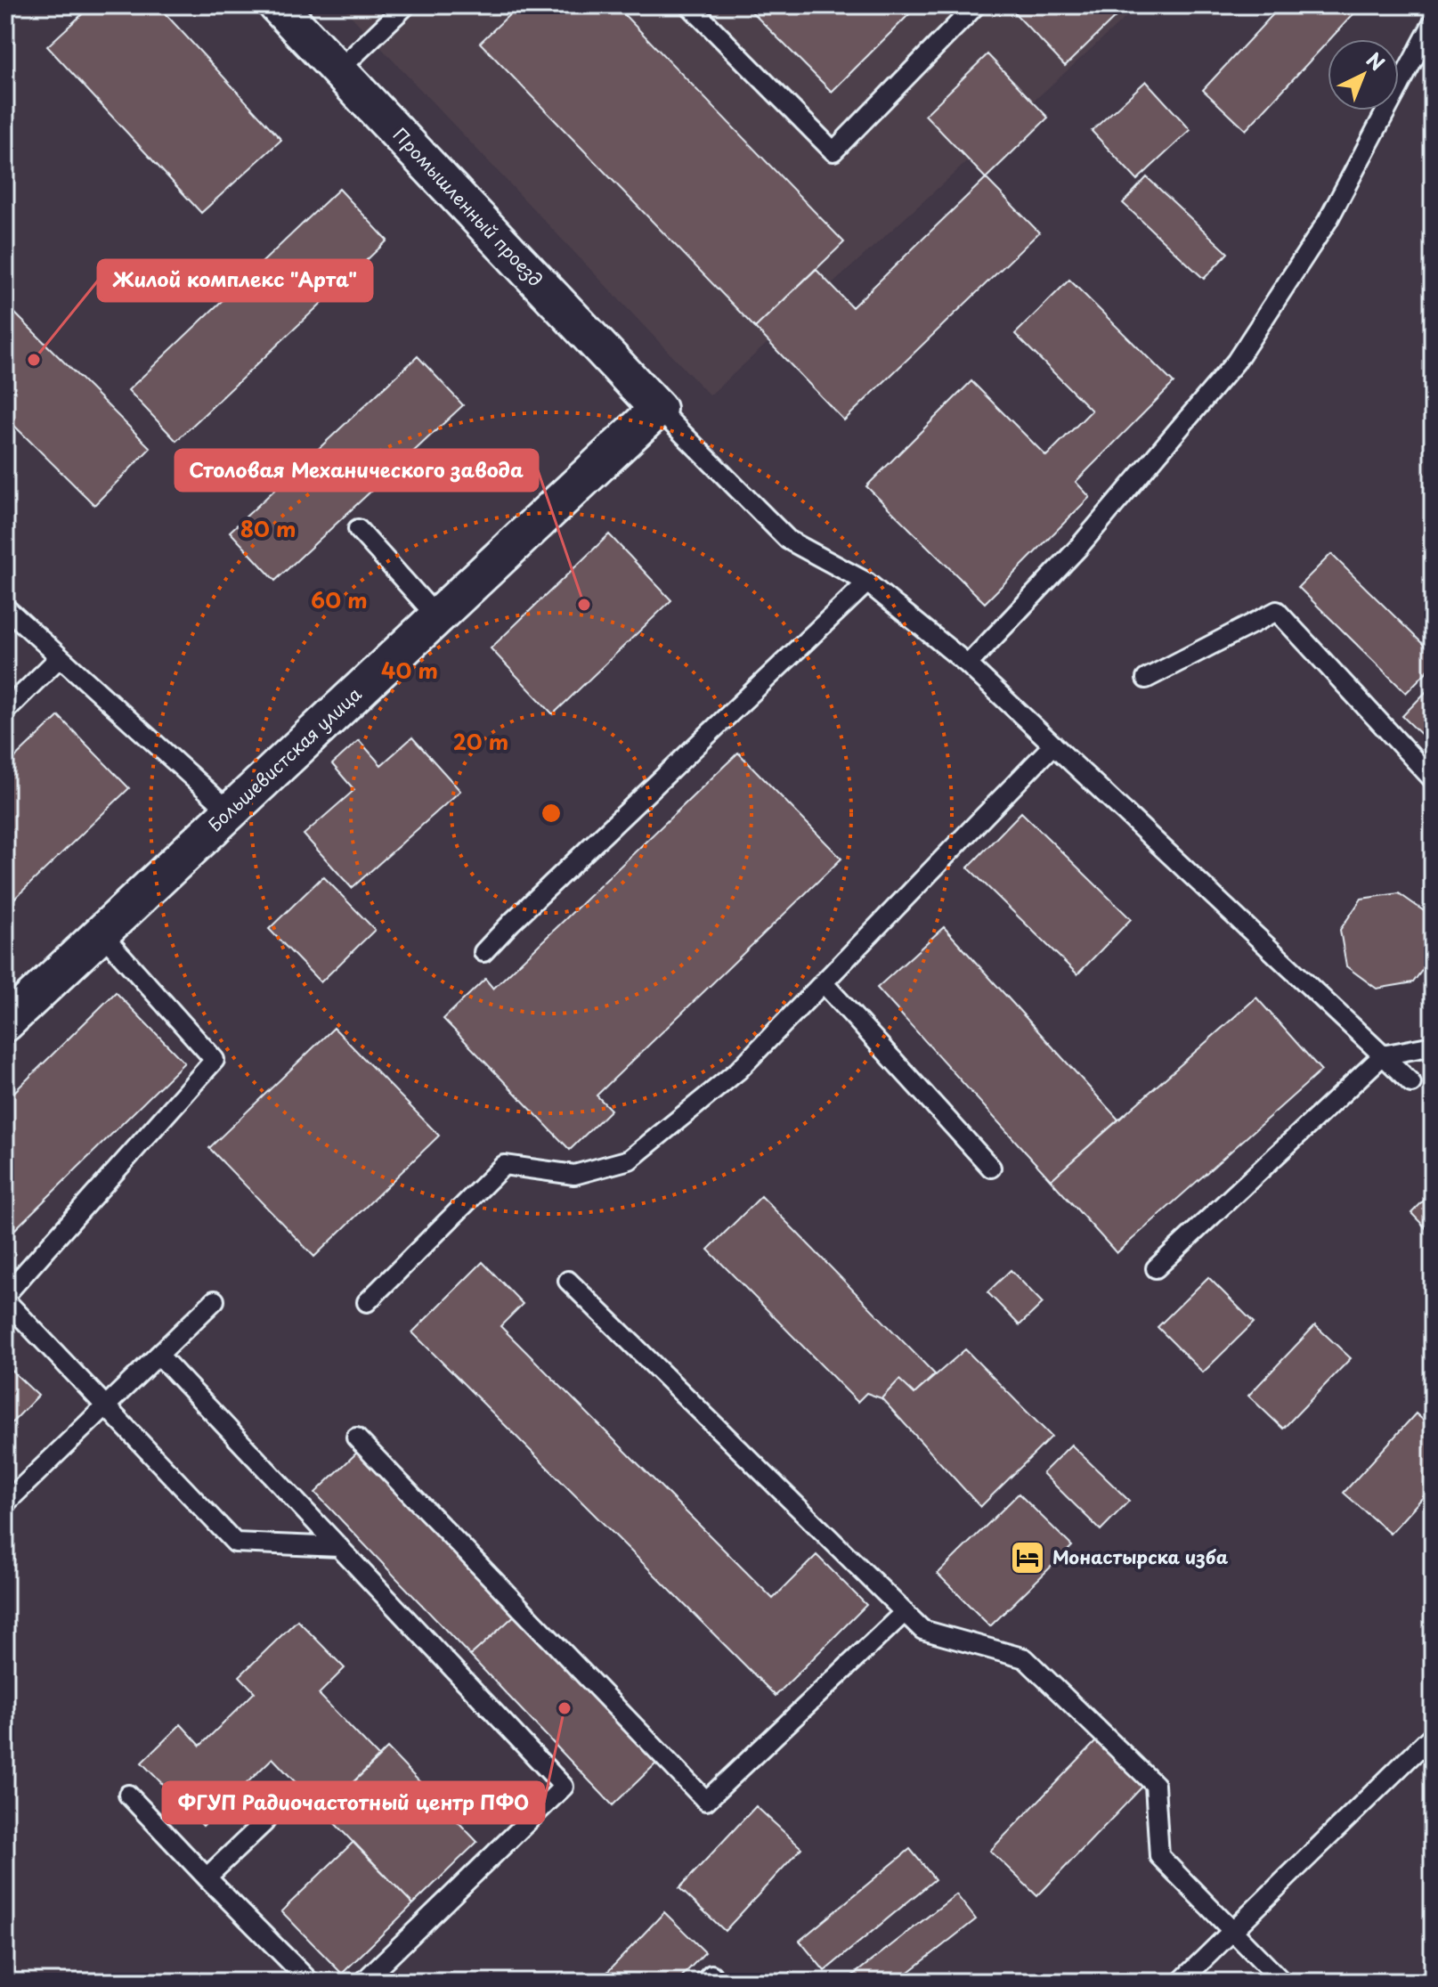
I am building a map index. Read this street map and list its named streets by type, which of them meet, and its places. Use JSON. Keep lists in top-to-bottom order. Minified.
{"streets":{"street":["Промышленный проезд","Большевистская улица"]},"crossings":[["Промышленный проезд","Большевистская улица"]],"places":{"other":["Жилой комплекс \"Арта\"","Столовая Механического завода","ФГУП Радиочастотный центр ПФО"],"hotel":["Монастырска изба"]},"north":"top right","rings":["80 m","60 m","40 m","20 m"]}
